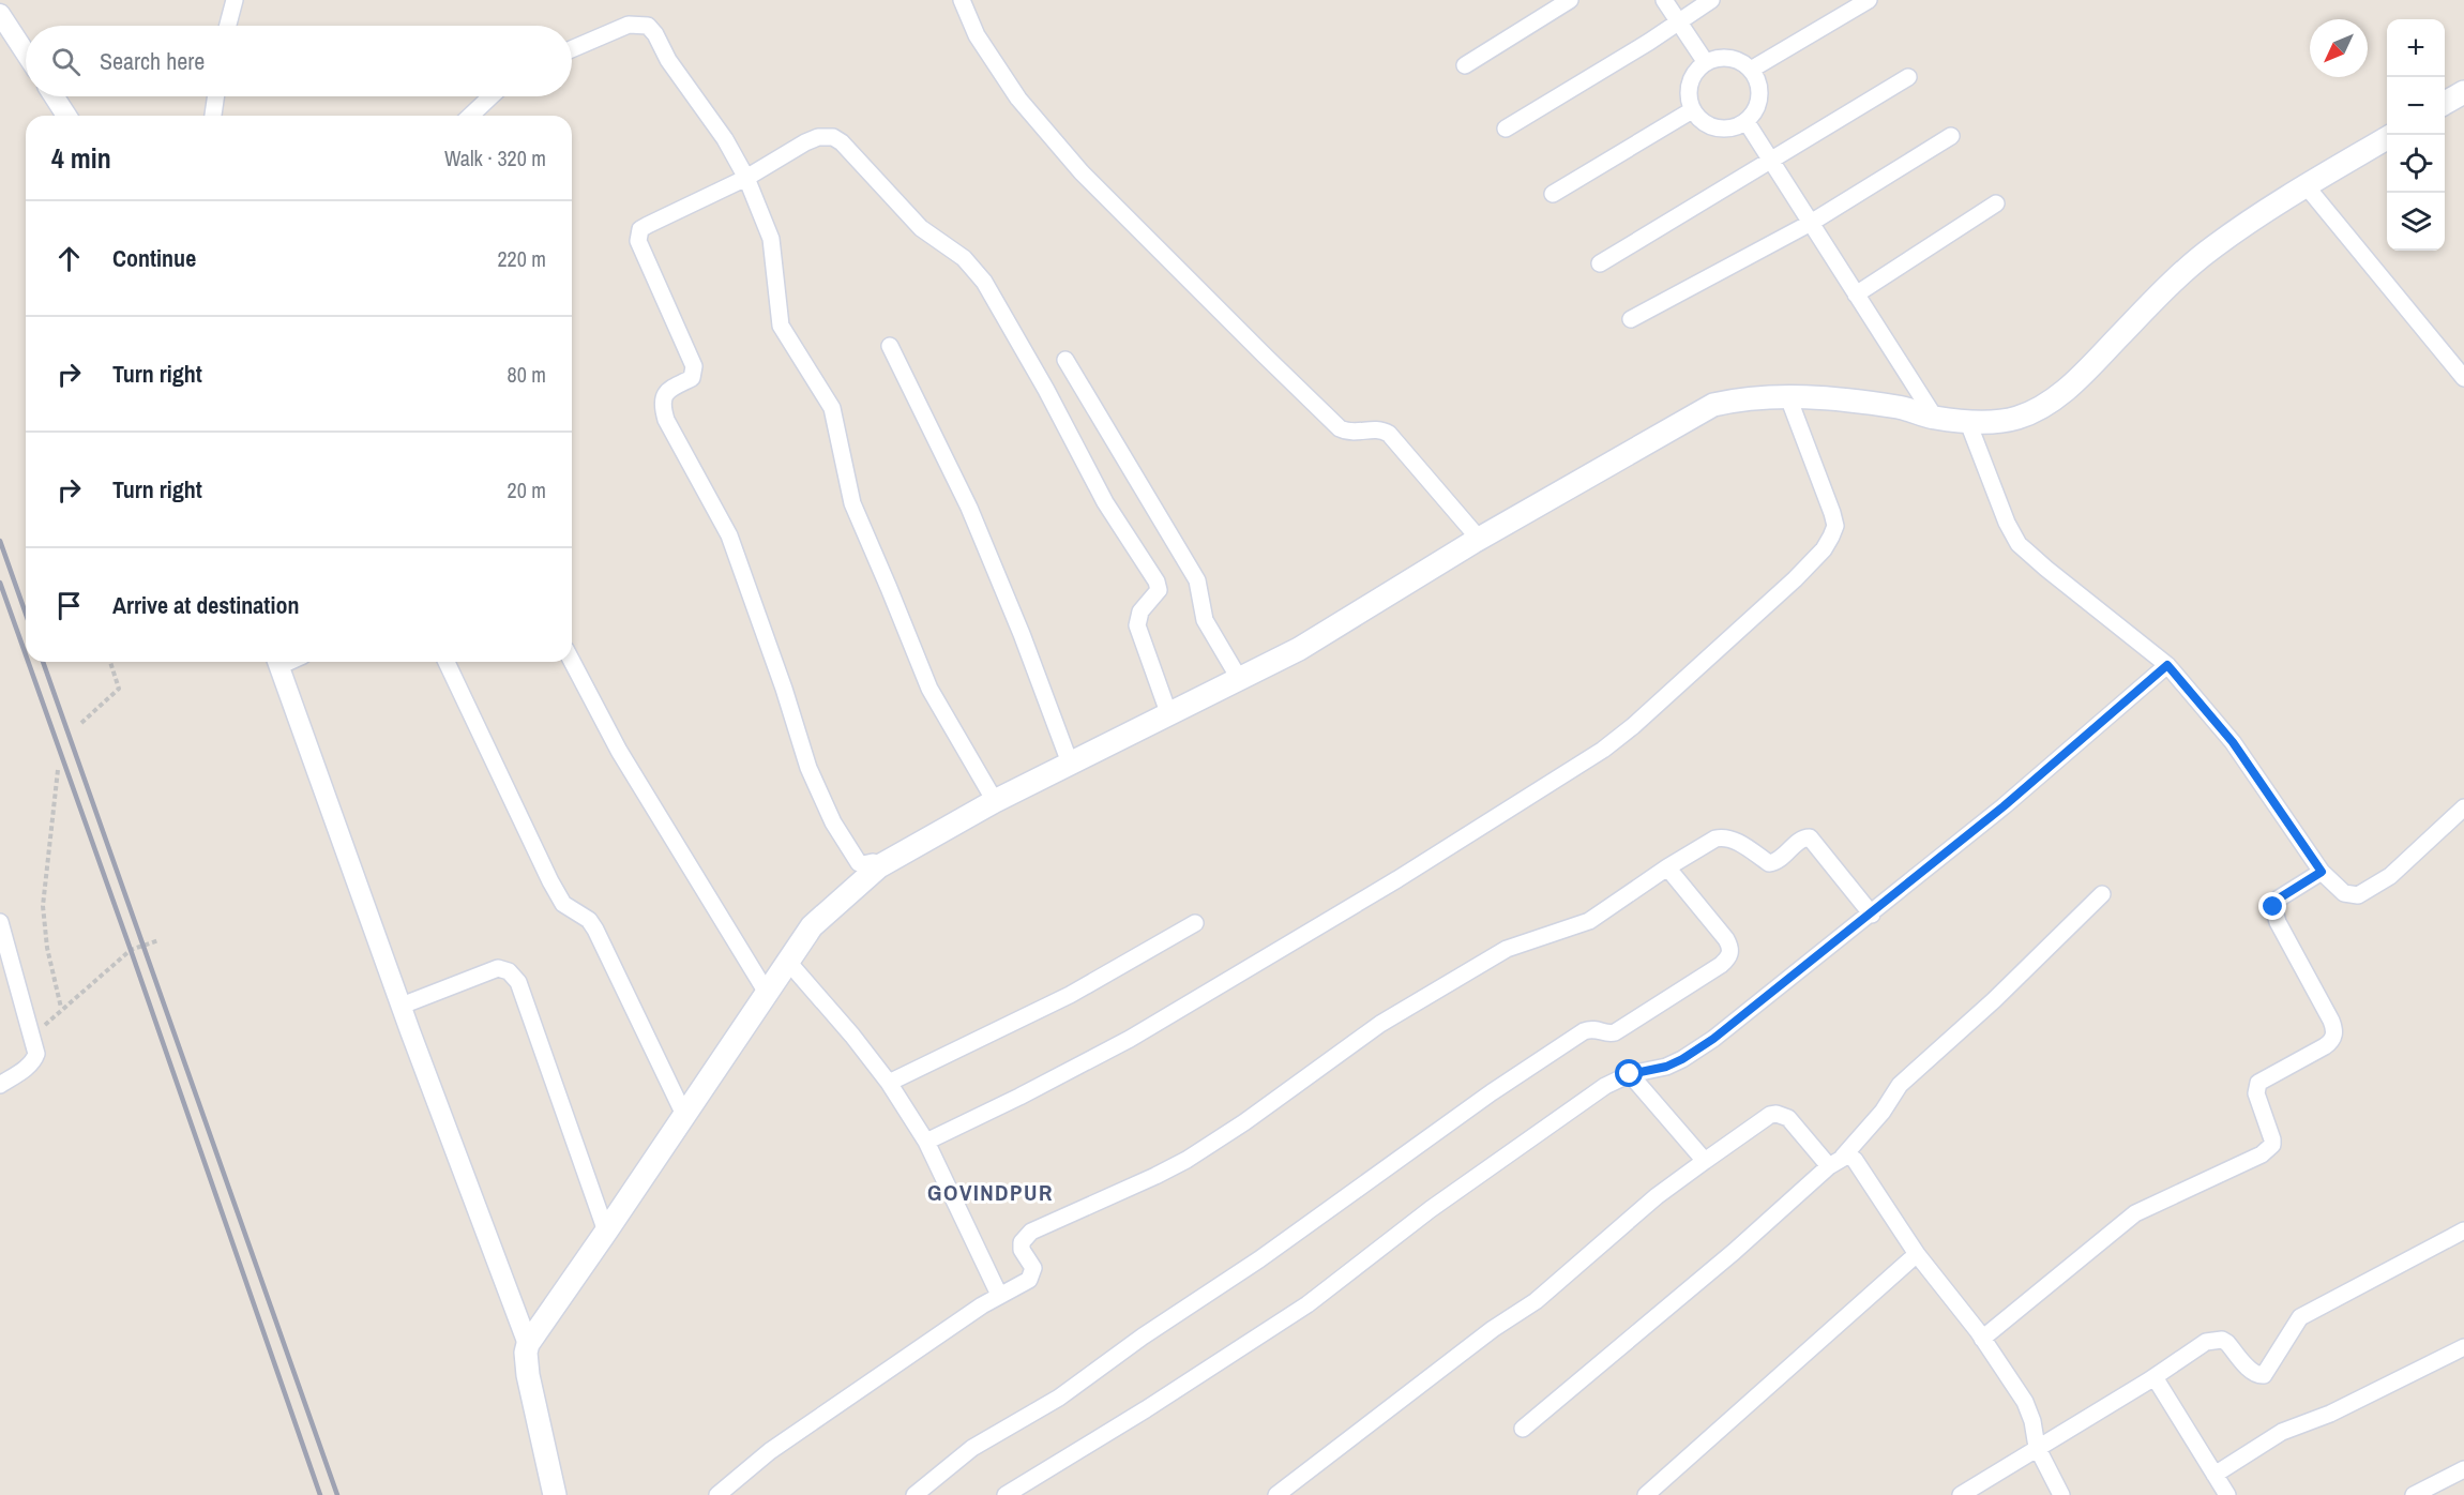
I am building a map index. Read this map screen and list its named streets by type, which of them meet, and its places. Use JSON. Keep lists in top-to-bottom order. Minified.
{"districts":["GOVINDPUR"],"north":"bottom left","page":{"map_buttons":["+","−"],"search":"Search here","heading":["4 min","Walk · 320 m"],"list":[["Continue","220 m"],["Turn right","80 m"],["Turn right","20 m"],"Arrive at destination"]}}
